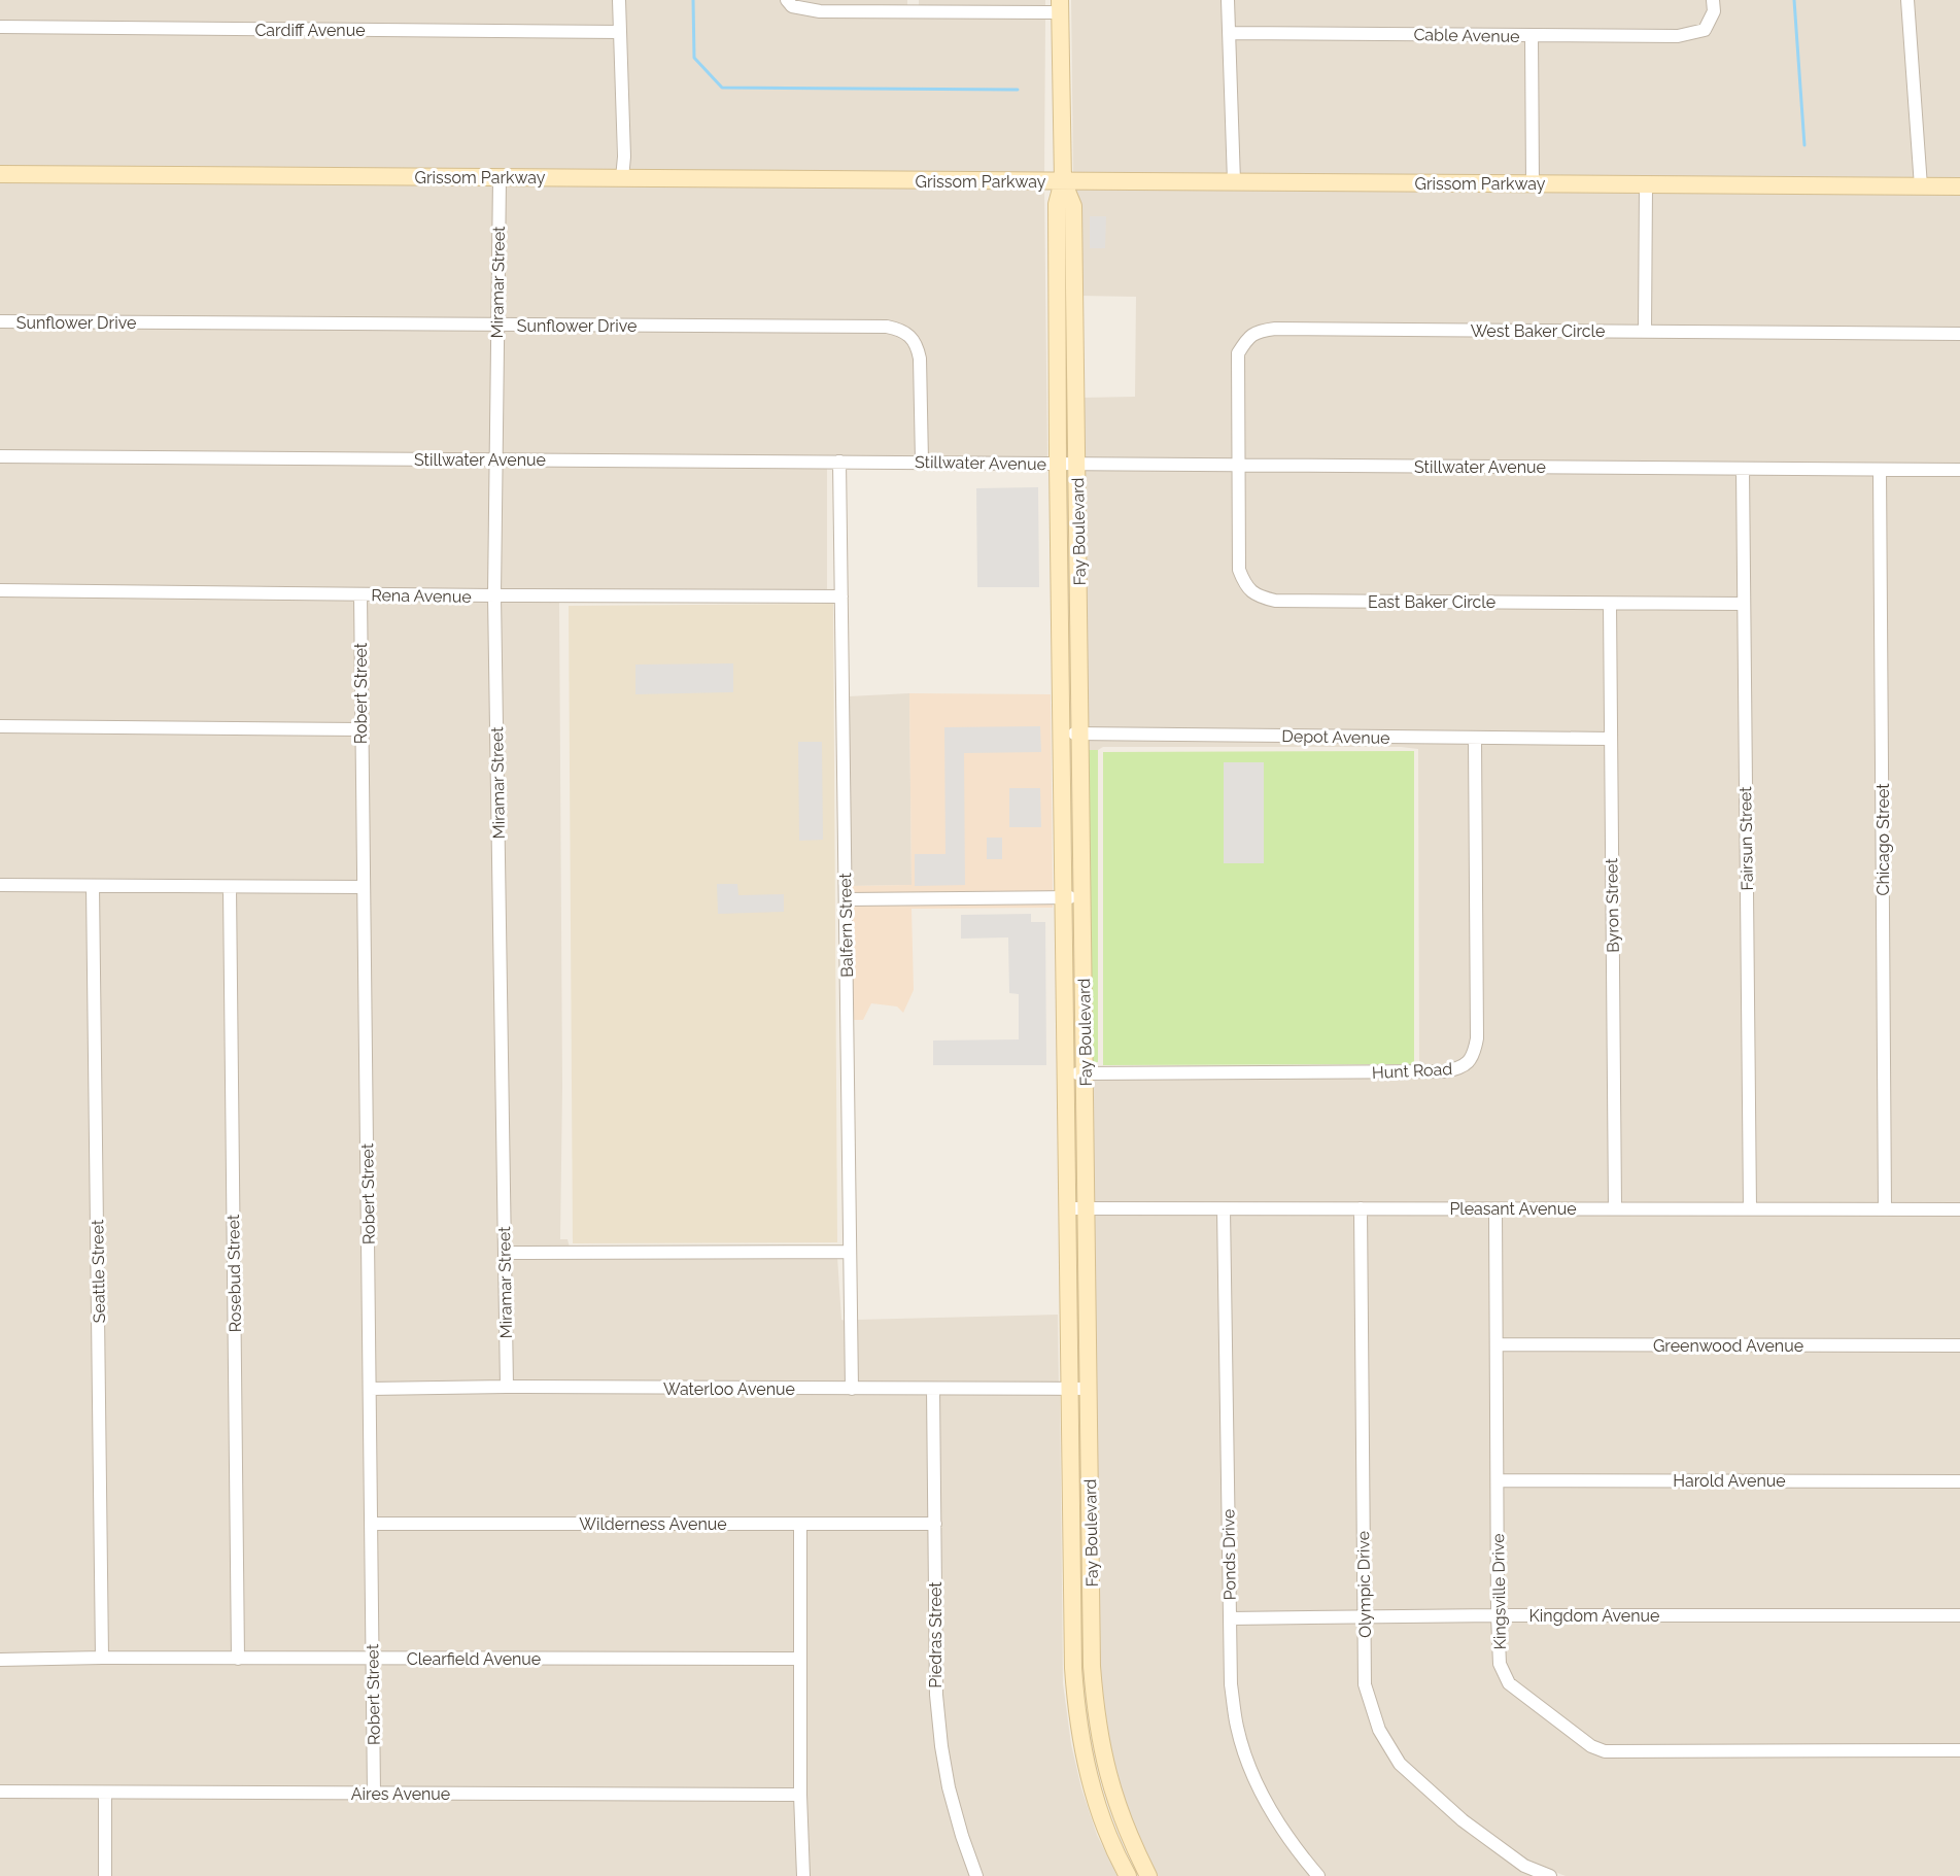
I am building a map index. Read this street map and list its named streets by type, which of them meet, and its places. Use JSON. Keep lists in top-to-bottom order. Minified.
{"streets":{"main road":["Grissom Parkway","Fay Boulevard"],"street":["Cardiff Avenue","Cable Avenue","Miramar Street","Sunflower Drive","West Baker Circle","Stillwater Avenue","Rena Avenue","East Baker Circle","Robert Street","Depot Avenue","Fairsun Street","Chicago Street","Byron Street","Balfern Street","Hunt Road","Pleasant Avenue","Seattle Street","Rosebud Street","Greenwood Avenue","Waterloo Avenue","Harold Avenue","Wilderness Avenue","Ponds Drive","Olympic Drive","Kingsville Drive","Kingdom Avenue","Piedras Street","Clearfield Avenue","Aires Avenue"]},"crossings":[["Grissom Parkway","Miramar Street"],["Grissom Parkway","Fay Boulevard"],["Miramar Street","Sunflower Drive"],["Miramar Street","Stillwater Avenue"],["Miramar Street","Rena Avenue"],["Miramar Street","Waterloo Avenue"],["Sunflower Drive","Stillwater Avenue"],["West Baker Circle","Stillwater Avenue"],["West Baker Circle","East Baker Circle"],["Stillwater Avenue","Fay Boulevard"],["Stillwater Avenue","East Baker Circle"],["Stillwater Avenue","Fairsun Street"],["Stillwater Avenue","Chicago Street"],["Stillwater Avenue","Balfern Street"],["Fay Boulevard","Depot Avenue"],["Fay Boulevard","Hunt Road"],["Fay Boulevard","Pleasant Avenue"],["Fay Boulevard","Waterloo Avenue"],["Rena Avenue","Robert Street"],["Rena Avenue","Balfern Street"],["East Baker Circle","Fairsun Street"],["East Baker Circle","Byron Street"],["Robert Street","Waterloo Avenue"],["Robert Street","Wilderness Avenue"],["Robert Street","Clearfield Avenue"],["Robert Street","Aires Avenue"],["Depot Avenue","Byron Street"],["Depot Avenue","Hunt Road"],["Fairsun Street","Pleasant Avenue"],["Chicago Street","Pleasant Avenue"],["Byron Street","Pleasant Avenue"],["Balfern Street","Waterloo Avenue"],["Pleasant Avenue","Ponds Drive"],["Pleasant Avenue","Olympic Drive"],["Pleasant Avenue","Kingsville Drive"],["Seattle Street","Clearfield Avenue"],["Rosebud Street","Clearfield Avenue"],["Greenwood Avenue","Kingsville Drive"],["Waterloo Avenue","Piedras Street"],["Harold Avenue","Kingsville Drive"],["Wilderness Avenue","Piedras Street"],["Ponds Drive","Kingdom Avenue"],["Olympic Drive","Kingdom Avenue"],["Kingsville Drive","Kingdom Avenue"]]}
